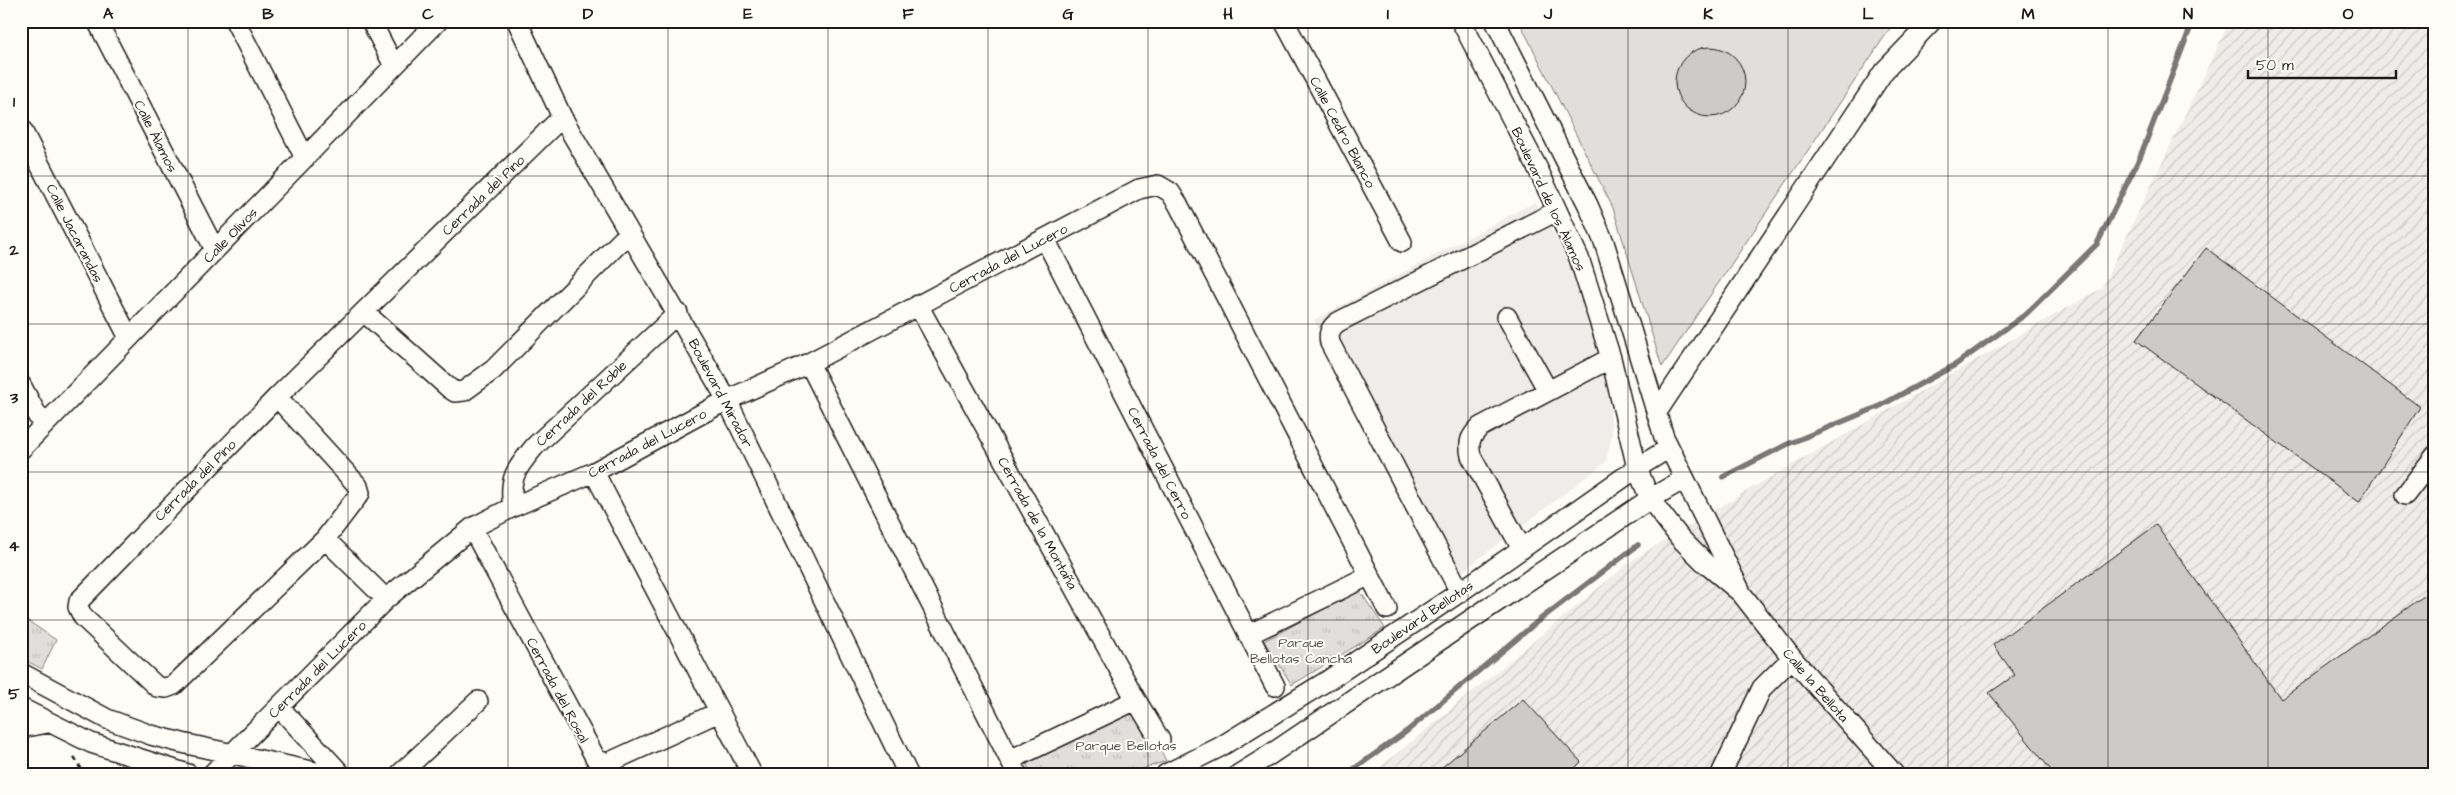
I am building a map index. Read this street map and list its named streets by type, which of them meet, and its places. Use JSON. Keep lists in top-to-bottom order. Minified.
{"streets":{"street":["Calle Cedro Blanco","Calle Álamos","Cerrada del Pino","Boulevard de los Álamos","Calle Jacarandas","Calle Olivos","Cerrada del Lucero","Boulevard Mirador","Cerrada del Roble","Cerrada del Cerro","Cerrada de la Montaña","Boulevard Bellotas","Calle la Bellota","Cerrada del Rosal"]},"crossings":[["Calle Álamos","Calle Olivos"],["Cerrada del Pino","Boulevard Mirador"],["Boulevard de los Álamos","Boulevard Bellotas"],["Boulevard de los Álamos","Calle la Bellota"],["Calle Jacarandas","Calle Olivos"],["Cerrada del Lucero","Boulevard Mirador"],["Cerrada del Lucero","Cerrada del Roble"],["Cerrada del Lucero","Cerrada del Cerro"],["Cerrada del Lucero","Cerrada de la Montaña"],["Cerrada del Lucero","Cerrada del Rosal"],["Boulevard Mirador","Cerrada del Roble"]],"parks":["Parque Bellotas Cancha","Parque Bellotas"],"scale_bar":"50 m","grid":{"columns":["A","B","C","D","E","F","G","H","I","J","K","L","M","N","O"],"rows":["1","2","3","4","5"]}}
